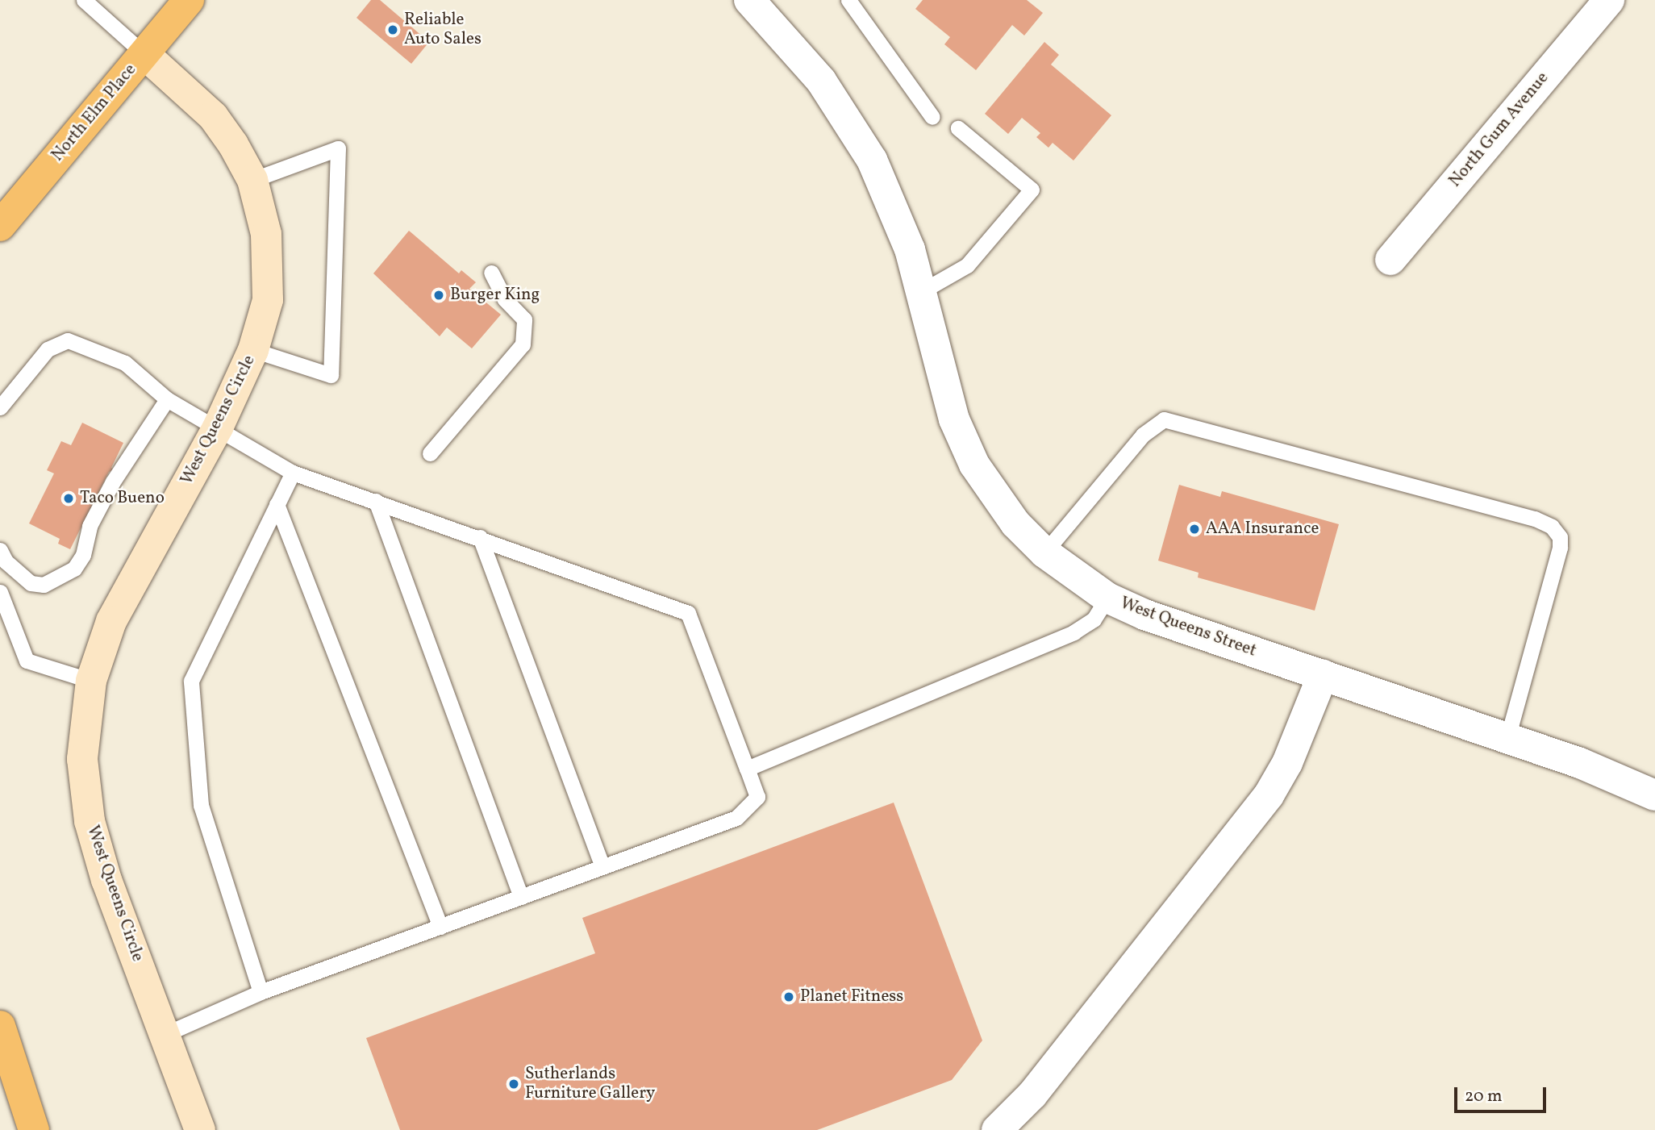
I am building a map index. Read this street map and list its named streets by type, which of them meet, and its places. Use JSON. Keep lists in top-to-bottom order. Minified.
{"streets":{"main road":["North Elm Place"],"street":["North Gum Avenue","West Queens Circle","West Queens Street"]},"crossings":[["North Elm Place","West Queens Circle"]],"places":["Reliable Auto Sales","Burger King","Taco Bueno","AAA Insurance","Planet Fitness","Sutherlands Furniture Gallery"],"scale_bar":"20 m"}
